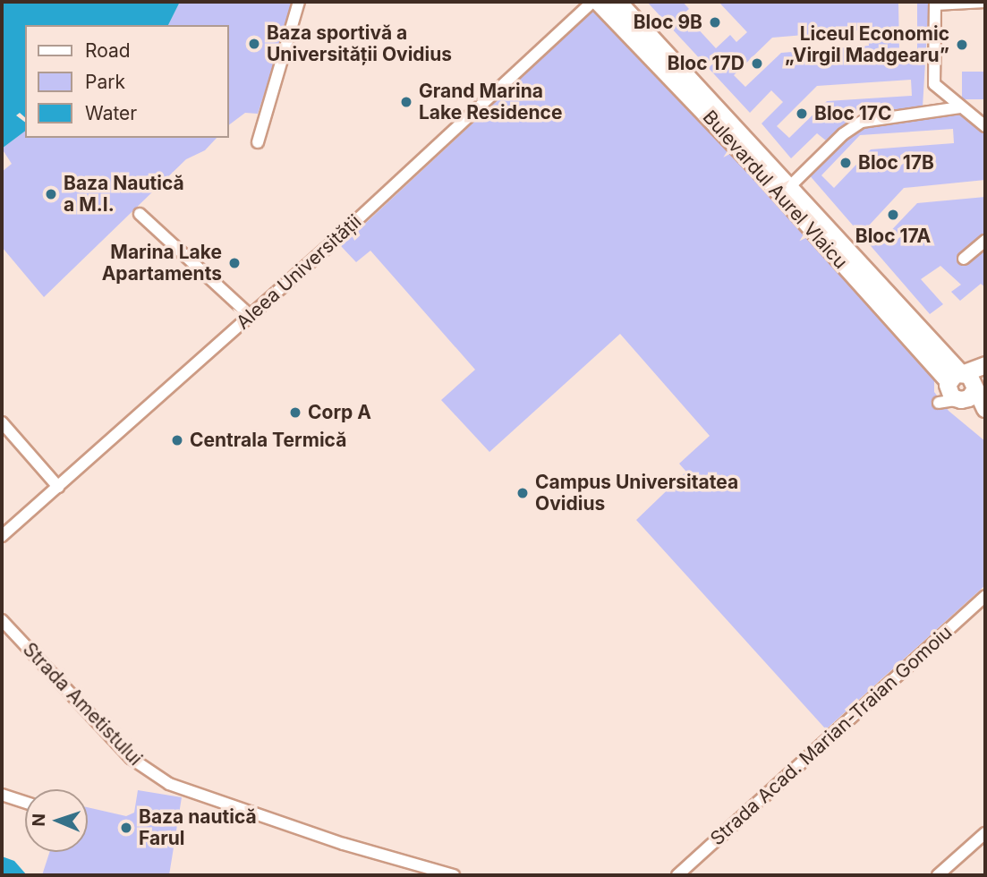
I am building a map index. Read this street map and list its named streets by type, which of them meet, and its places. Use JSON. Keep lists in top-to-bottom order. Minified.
{"streets":{"main road":["Bulevardul Aurel Vlaicu"],"street":["Aleea Universității","Strada Ametistului","Strada Acad. Marian-Traian Gomoiu"]},"places":["Bloc 9B","Baza sportivă a Universității Ovidius","Liceul Economic „Virgil Madgearu”","Bloc 17D","Grand Marina Lake Residence","Bloc 17C","Bloc 17B","Baza Nautică a M.I.","Bloc 17A","Marina Lake Apartaments","Corp A","Centrala Termică","Campus Universitatea Ovidius","Baza nautică Farul"],"legend":["Road","Park","Water"],"north":"left"}
